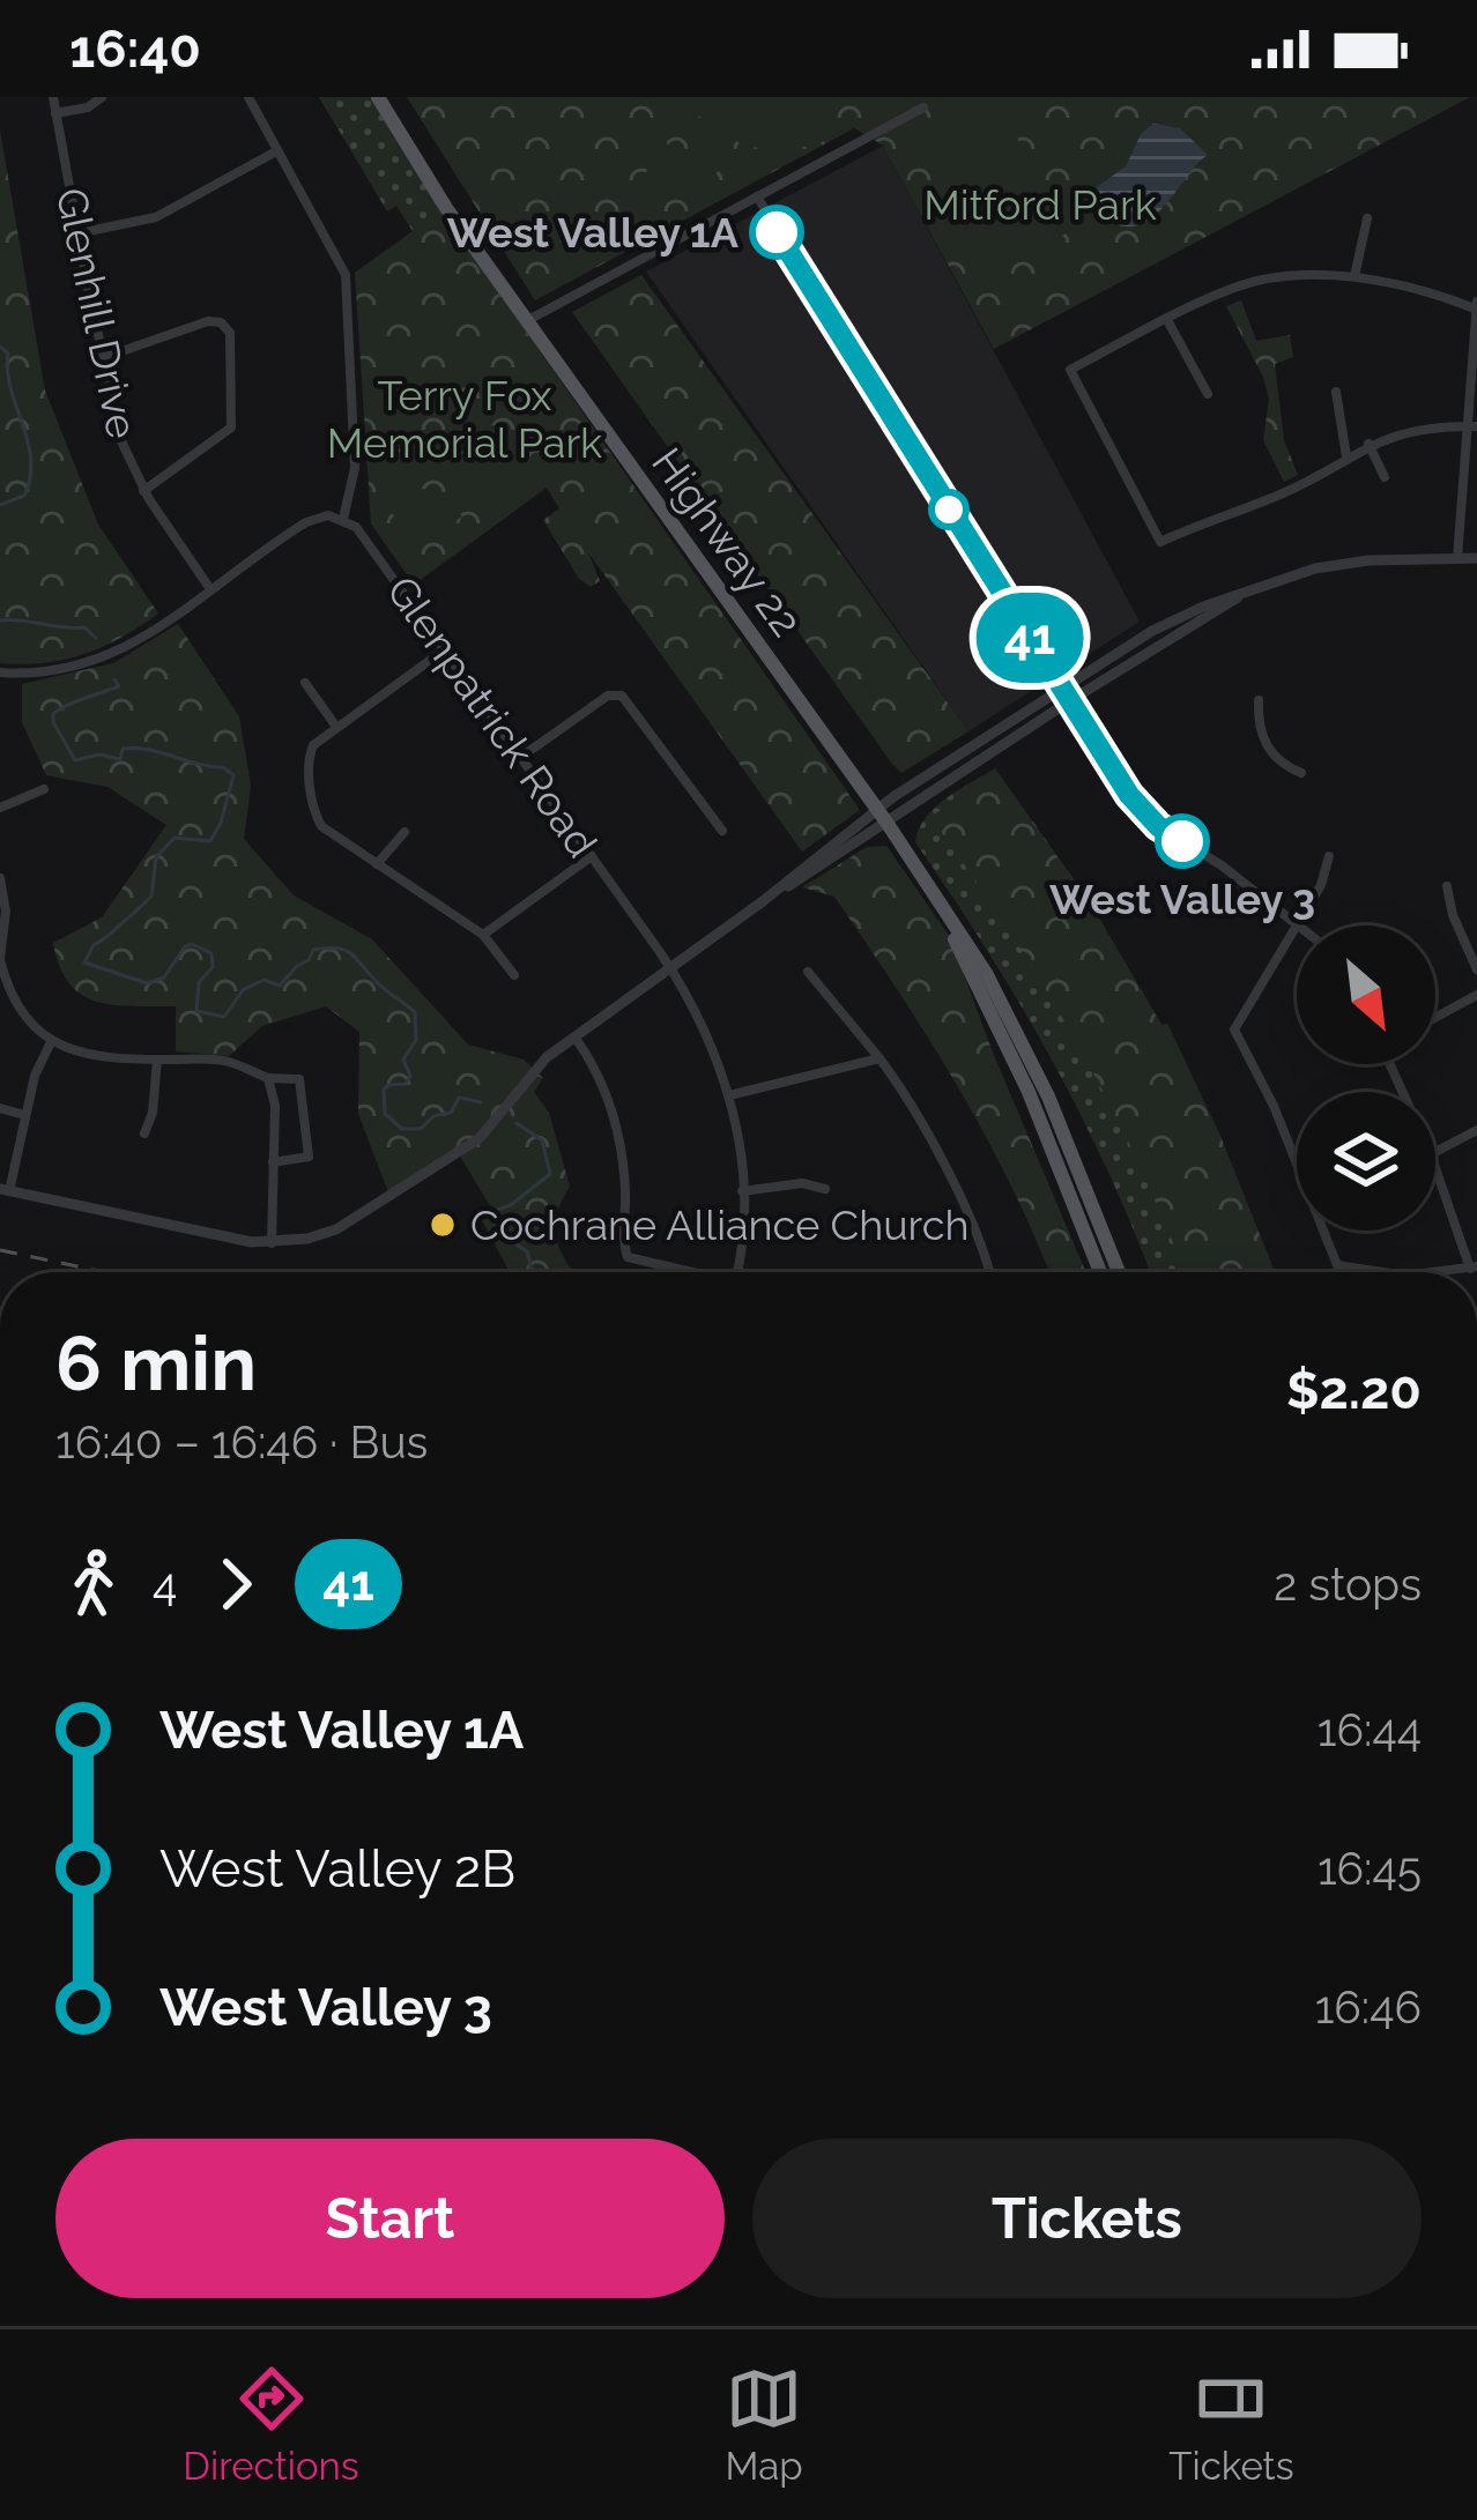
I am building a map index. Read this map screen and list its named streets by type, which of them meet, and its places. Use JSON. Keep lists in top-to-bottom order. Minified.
{"streets":{"main road":["Highway 22"],"street":["Glenhill Drive","Glenpatrick Road"]},"parks":["Mitford Park","Terry Fox Memorial Park"],"places":["West Valley 1A","West Valley 3","Cochrane Alliance Church"],"lines":["bus line 41"],"north":"bottom right","page":{"status":"16:40","on_map":"41","heading":["6 min","16:40 – 16:46 · Bus","$2.20"],"legs":["4","41","2 stops"],"list":[{"name":"West Valley 1A","value":"16:44"},{"name":"West Valley 2B","value":"16:45"},{"name":"West Valley 3","value":"16:46"}],"buttons":["Start","Tickets"],"tabs":["Directions","Map","Tickets"]}}
